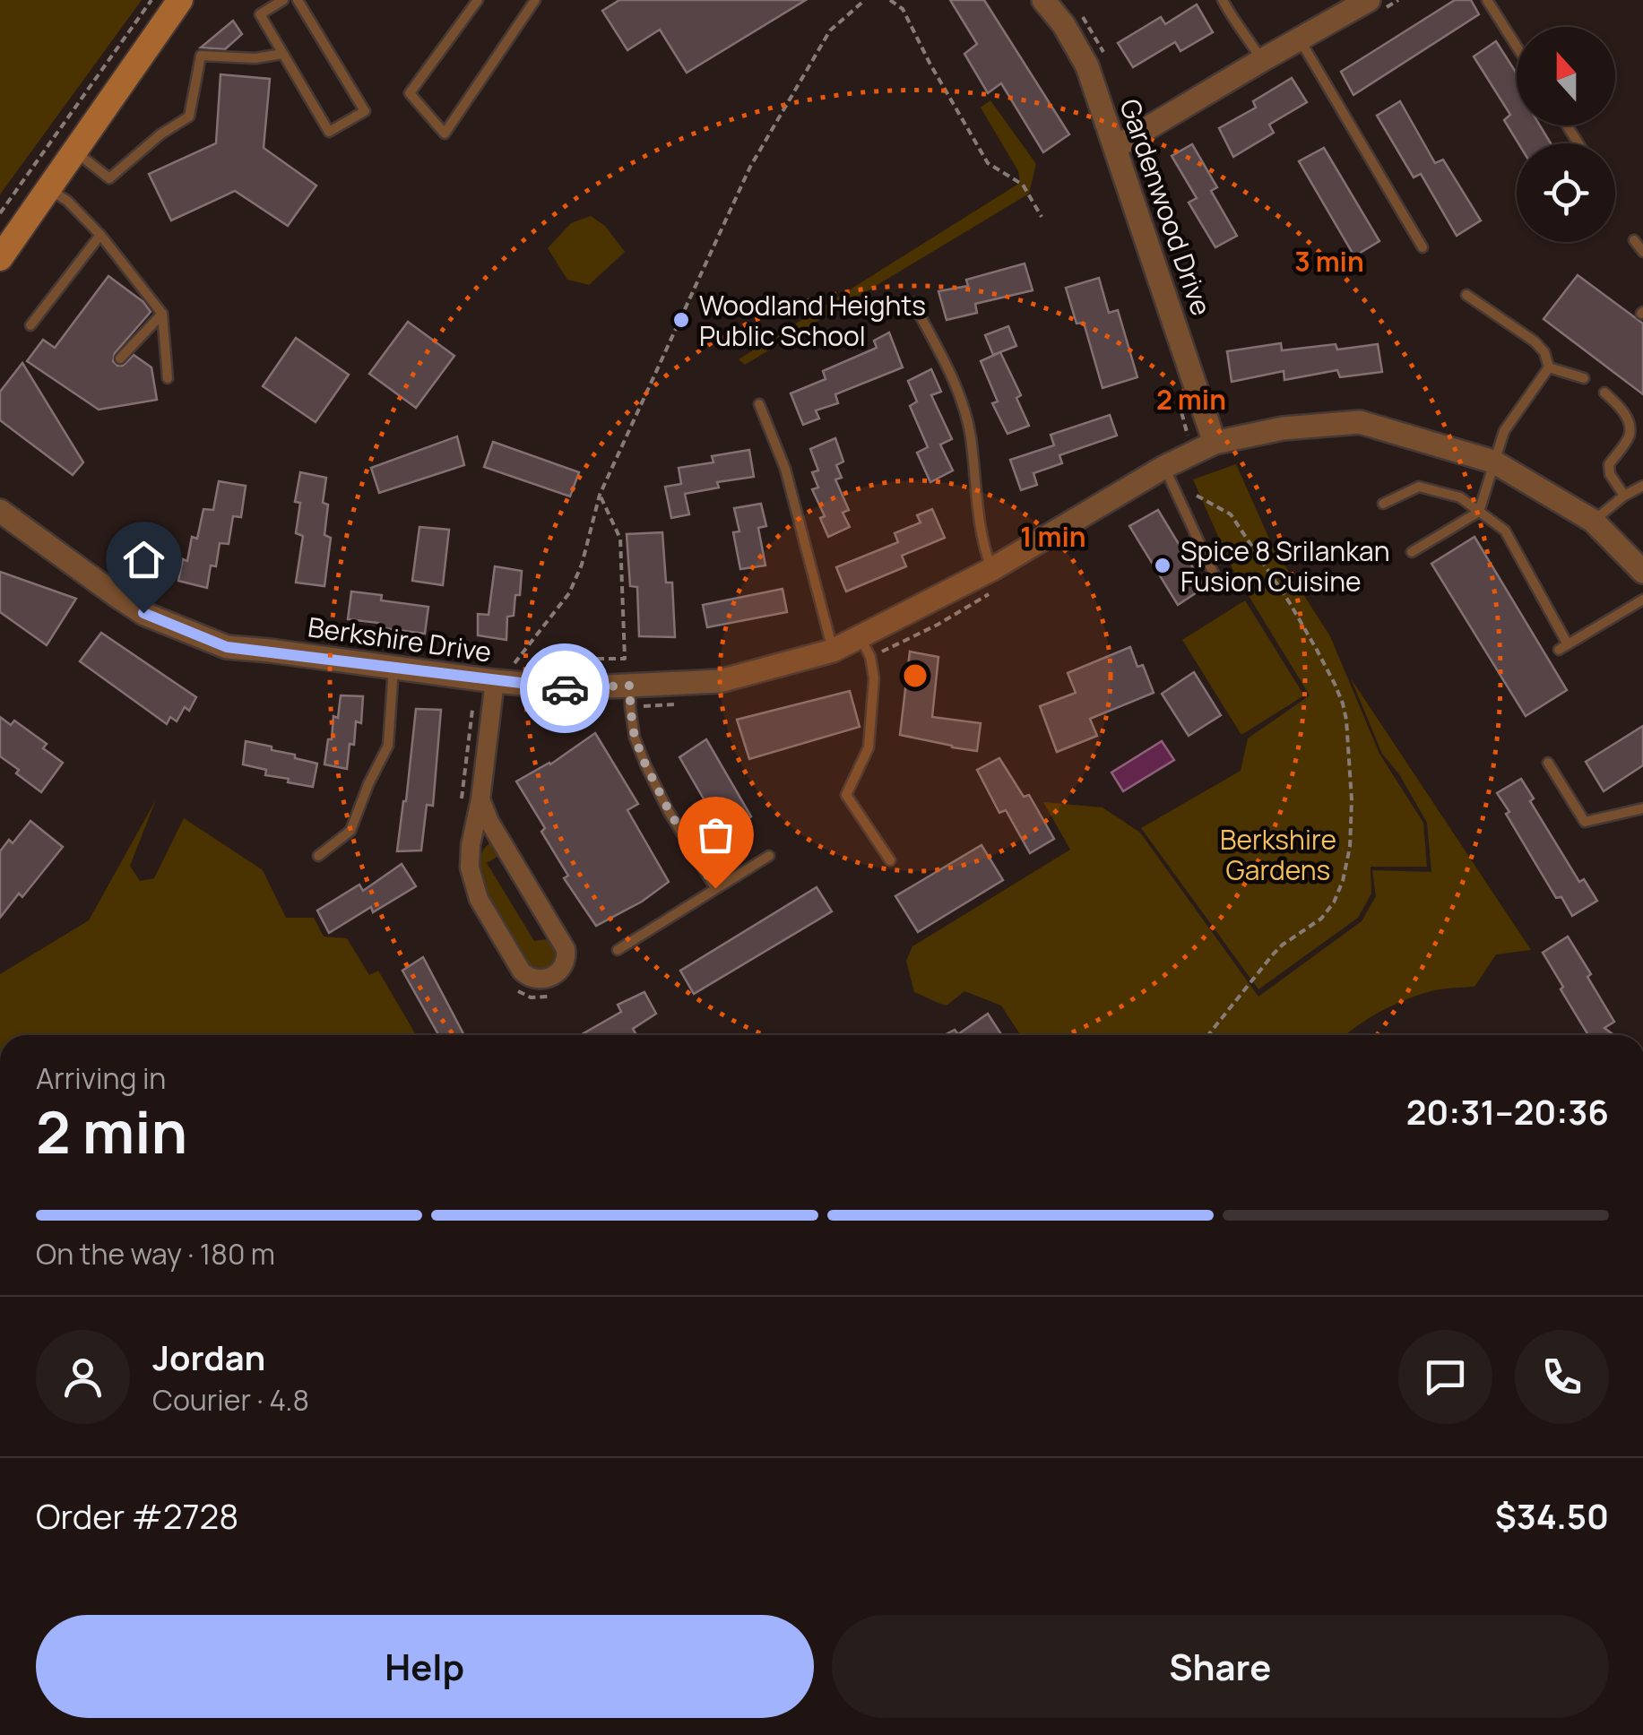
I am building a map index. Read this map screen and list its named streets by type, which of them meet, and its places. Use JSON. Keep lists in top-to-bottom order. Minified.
{"streets":{"street":["Gardenwood Drive","Berkshire Drive"]},"crossings":[["Gardenwood Drive","Berkshire Drive"]],"parks":["Berkshire Gardens"],"places":["Woodland Heights Public School","Spice 8 Srilankan Fusion Cuisine"],"north":"top","page":{"heading":["2 min","Arriving in","20:31–20:36"],"panel":["Jordan","Courier · 4.8","Order #2728","$34.50"],"bar":"On the way · 180 m","buttons":["Help","Share"]},"rings":["3 min","2 min","1 min"]}
